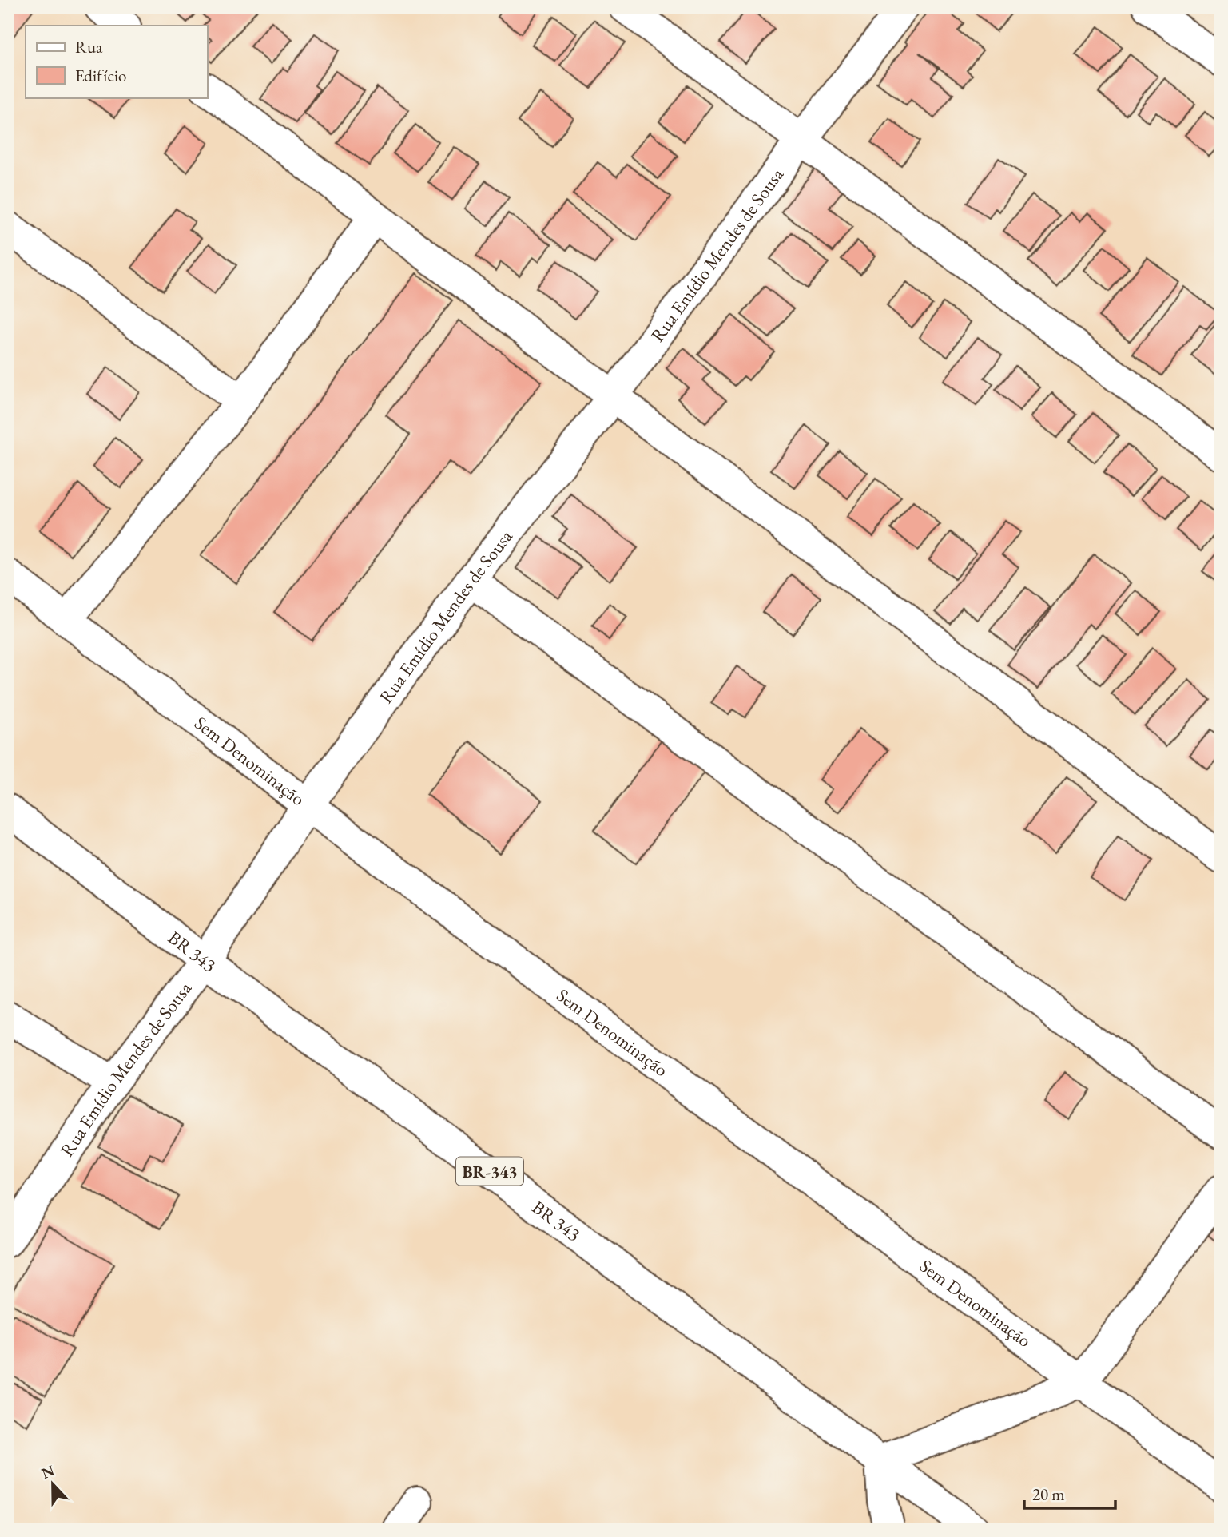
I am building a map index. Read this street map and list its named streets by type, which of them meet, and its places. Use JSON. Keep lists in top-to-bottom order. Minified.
{"streets":{"street":["Rua Emídio Mendes de Sousa","Sem Denominação","BR 343","BR-343"]},"crossings":[["Rua Emídio Mendes de Sousa","Sem Denominação"],["Rua Emídio Mendes de Sousa","BR 343"]],"legend":["Rua","Edifício"],"scale_bar":"20 m","north":"top"}
